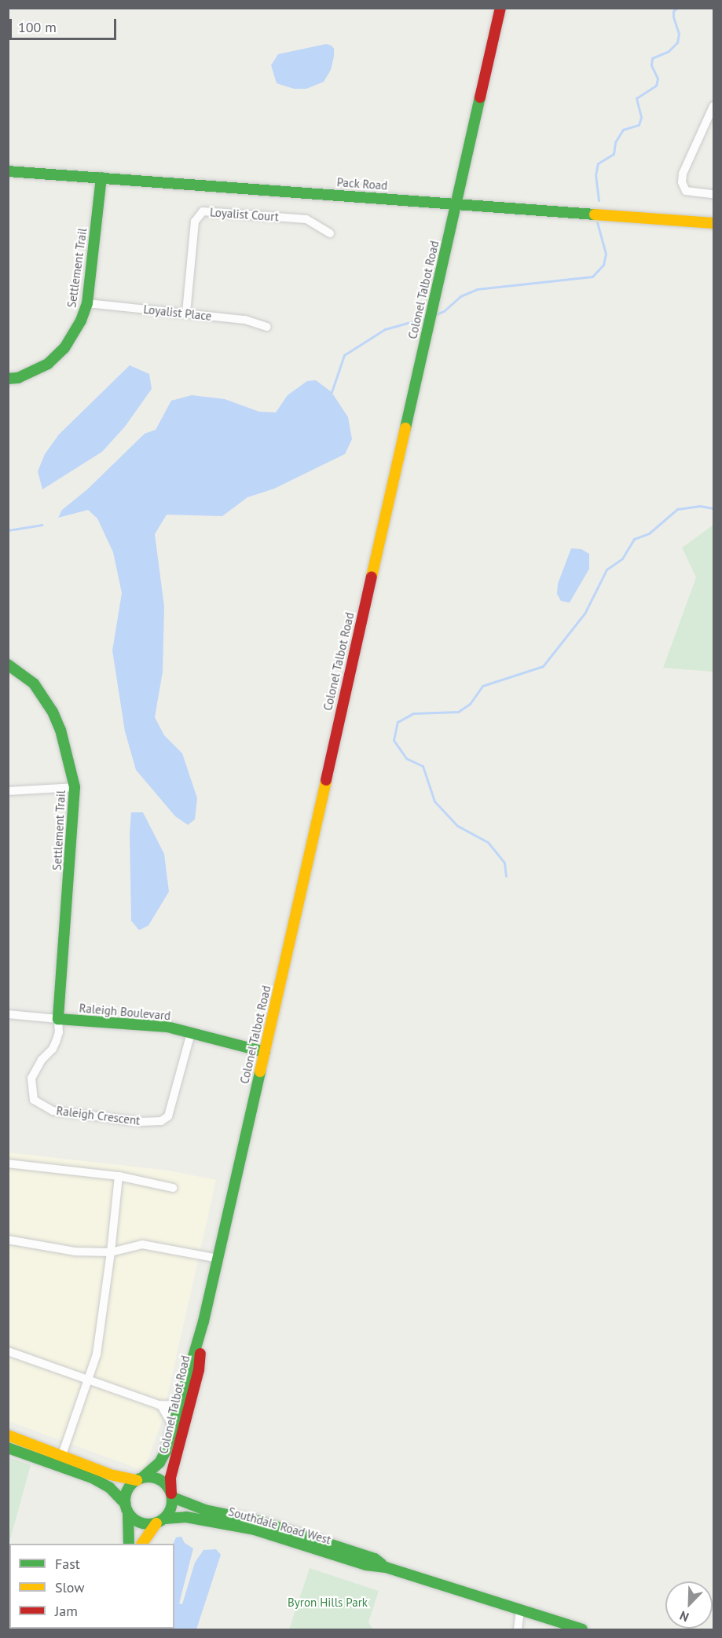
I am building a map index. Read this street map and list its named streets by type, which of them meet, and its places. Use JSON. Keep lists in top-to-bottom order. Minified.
{"streets":{"main road":["Pack Road","Settlement Trail","Colonel Talbot Road","Raleigh Boulevard","Southdale Road West"],"street":["Loyalist Court","Loyalist Place","Raleigh Crescent"]},"crossings":[["Pack Road","Settlement Trail"],["Pack Road","Colonel Talbot Road"],["Loyalist Court","Loyalist Place"],["Settlement Trail","Loyalist Place"],["Settlement Trail","Raleigh Boulevard"],["Settlement Trail","Raleigh Crescent"],["Colonel Talbot Road","Raleigh Boulevard"],["Colonel Talbot Road","Southdale Road West"],["Raleigh Boulevard","Raleigh Crescent"]],"parks":["Byron Hills Park"],"legend":["Fast","Slow","Jam"],"scale_bar":"100 m","north":"bottom left"}
